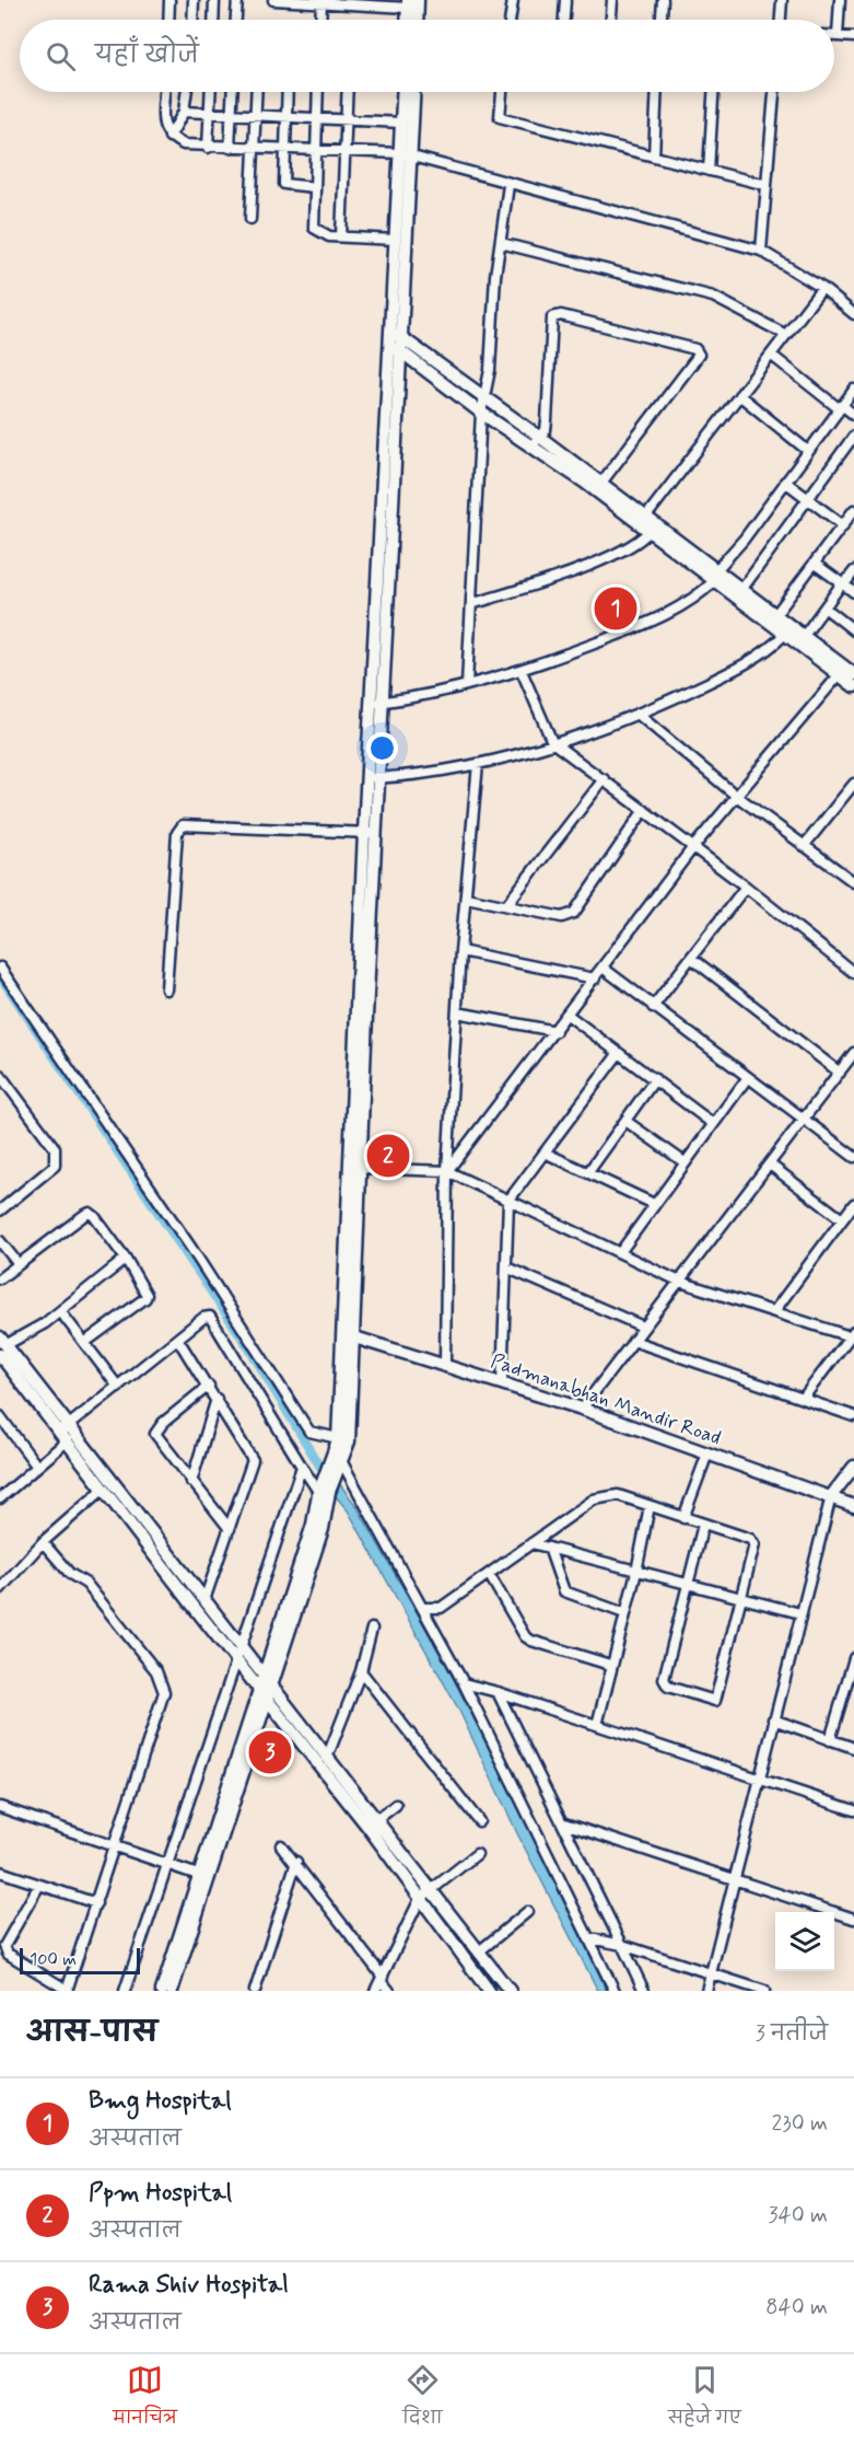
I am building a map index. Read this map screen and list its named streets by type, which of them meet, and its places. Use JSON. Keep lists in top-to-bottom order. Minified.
{"streets":{"street":["Padmanabhan Mandir Road"]},"scale_bar":"100 m","page":{"search":"यहाँ खोजें","pins":["1","2","3"],"scale":"100 m","heading":["आस-पास","3 नतीजे"],"list":[{"mark":"1","name":"Bmg Hospital","note":"अस्पताल","value":"230 m"},{"mark":"2","name":"Ppm Hospital","note":"अस्पताल","value":"340 m"},{"mark":"3","name":"Rama Shiv Hospital","note":"अस्पताल","value":"840 m"}],"nav":["मानचित्र","दिशा","सहेजे गए"]}}
